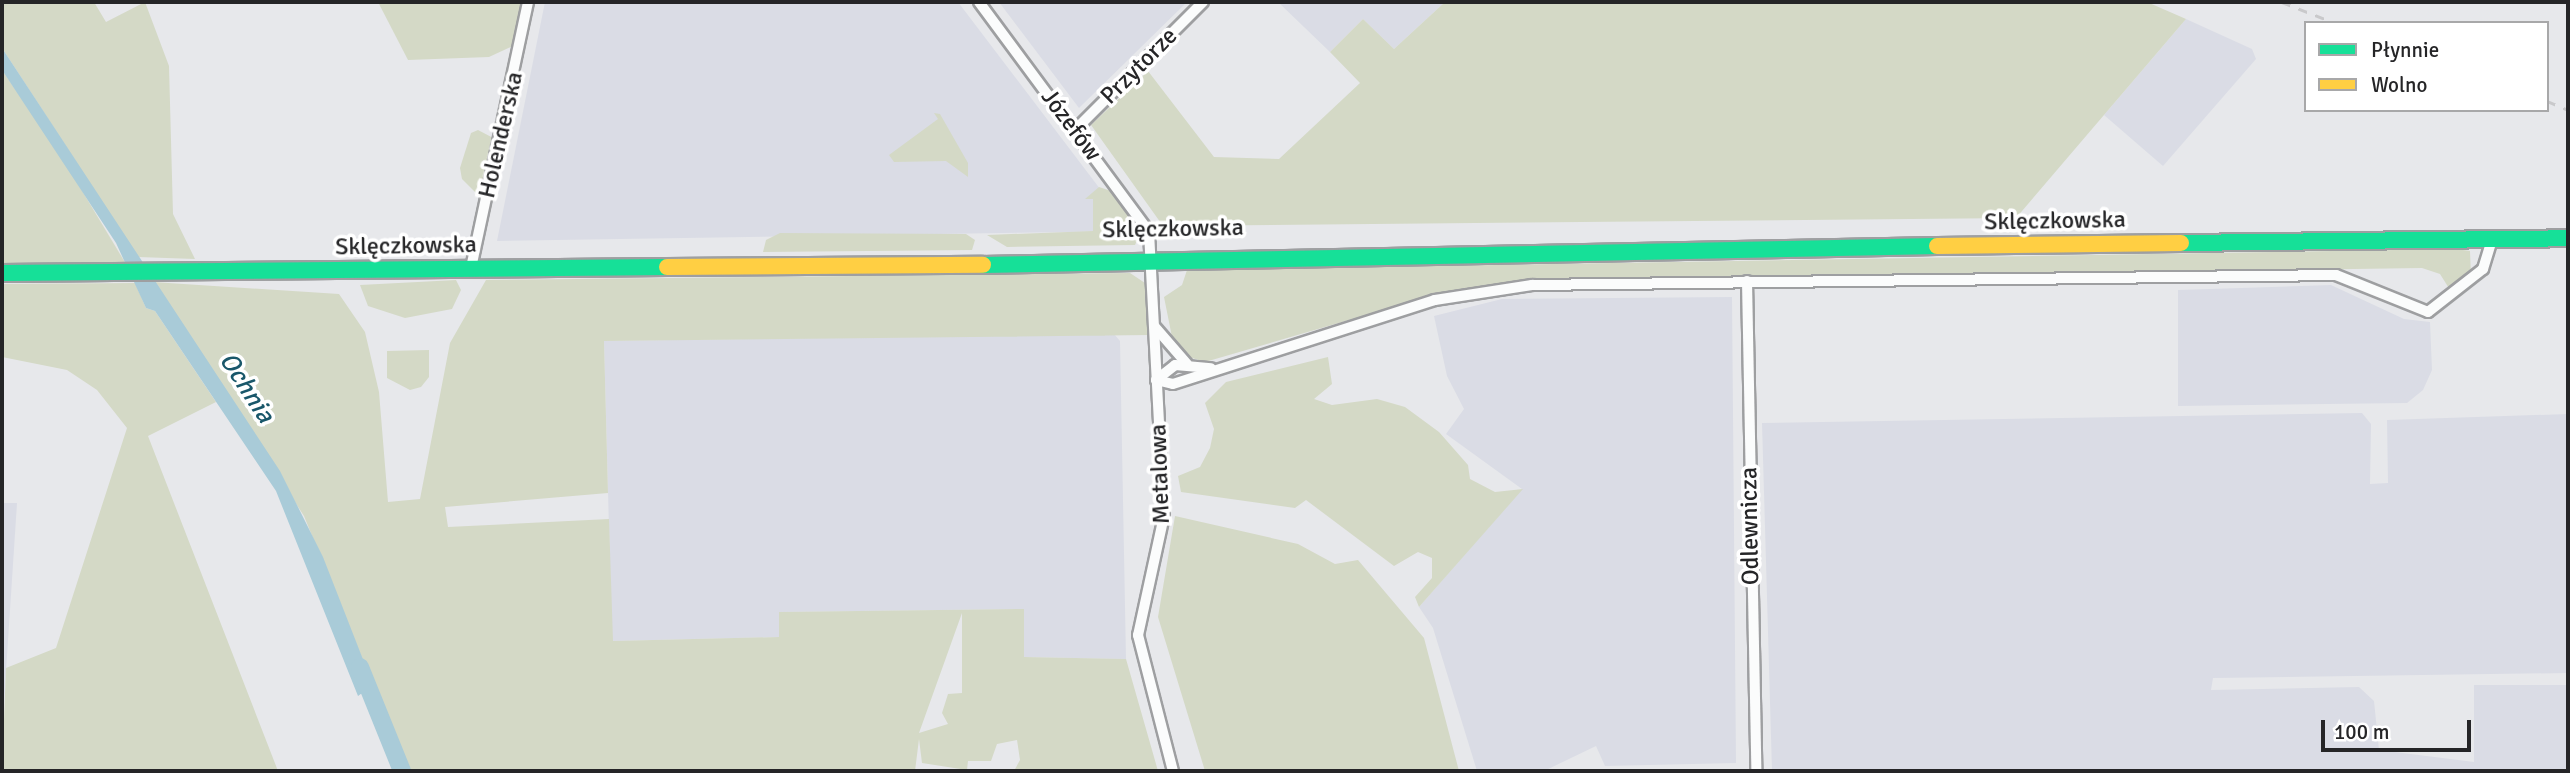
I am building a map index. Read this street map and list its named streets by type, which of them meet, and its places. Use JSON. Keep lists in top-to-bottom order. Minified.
{"streets":{"main road":["Sklęczkowska"],"street":["Przytorze","Józefów","Holenderska","Metalowa","Odlewnicza"]},"crossings":[["Przytorze","Józefów"],["Józefów","Sklęczkowska"],["Józefów","Metalowa"],["Holenderska","Sklęczkowska"],["Sklęczkowska","Metalowa"]],"water":["Ochnia"],"legend":["Płynnie","Wolno"],"scale_bar":"100 m"}
